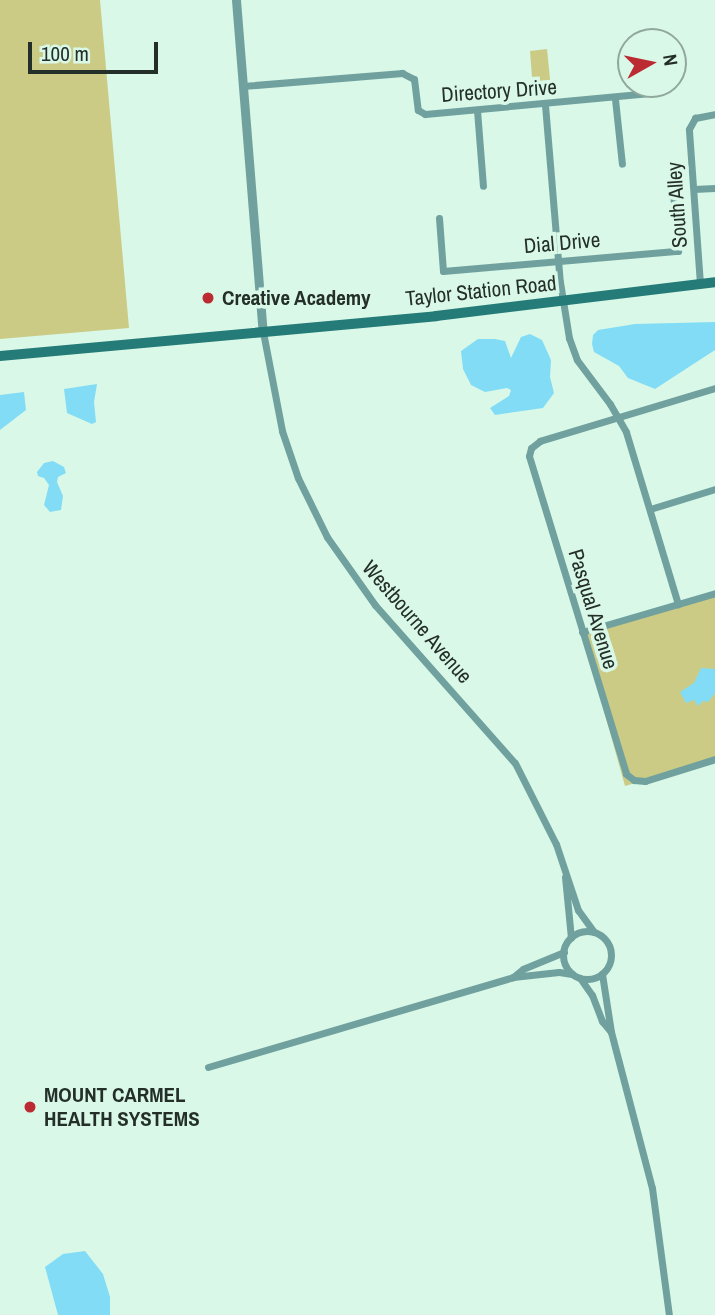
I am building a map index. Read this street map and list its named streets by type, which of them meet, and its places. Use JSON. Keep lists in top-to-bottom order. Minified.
{"streets":{"main road":["Taylor Station Road"],"street":["Directory Drive","South Alley","Dial Drive","Pasqual Avenue","Westbourne Avenue"]},"crossings":[["Directory Drive","Westbourne Avenue"],["South Alley","Taylor Station Road"],["Taylor Station Road","Westbourne Avenue"]],"places":["Creative Academy","MOUNT CARMEL HEALTH SYSTEMS"],"scale_bar":"100 m","north":"right"}
